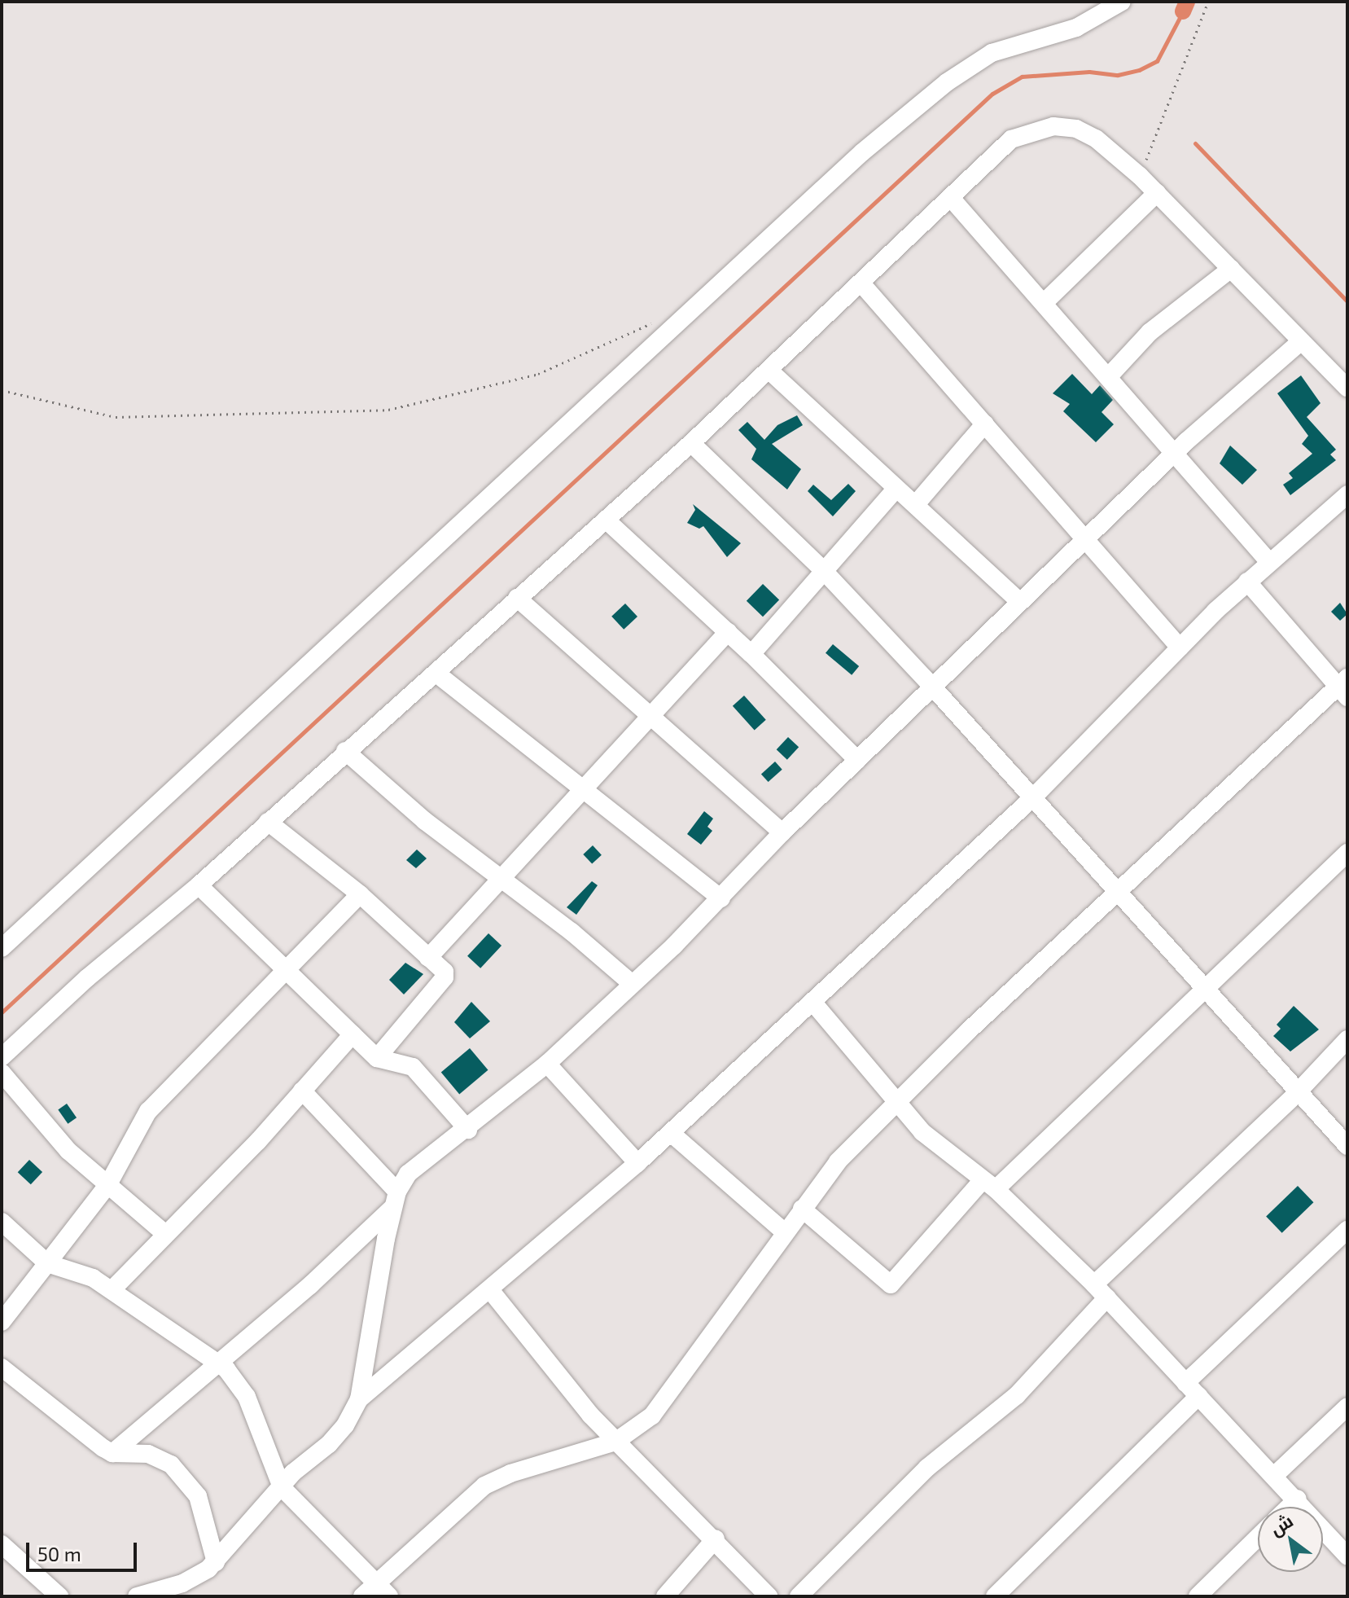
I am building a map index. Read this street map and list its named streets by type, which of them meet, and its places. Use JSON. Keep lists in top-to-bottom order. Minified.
{"scale_bar":"50 m","north":"top left"}
